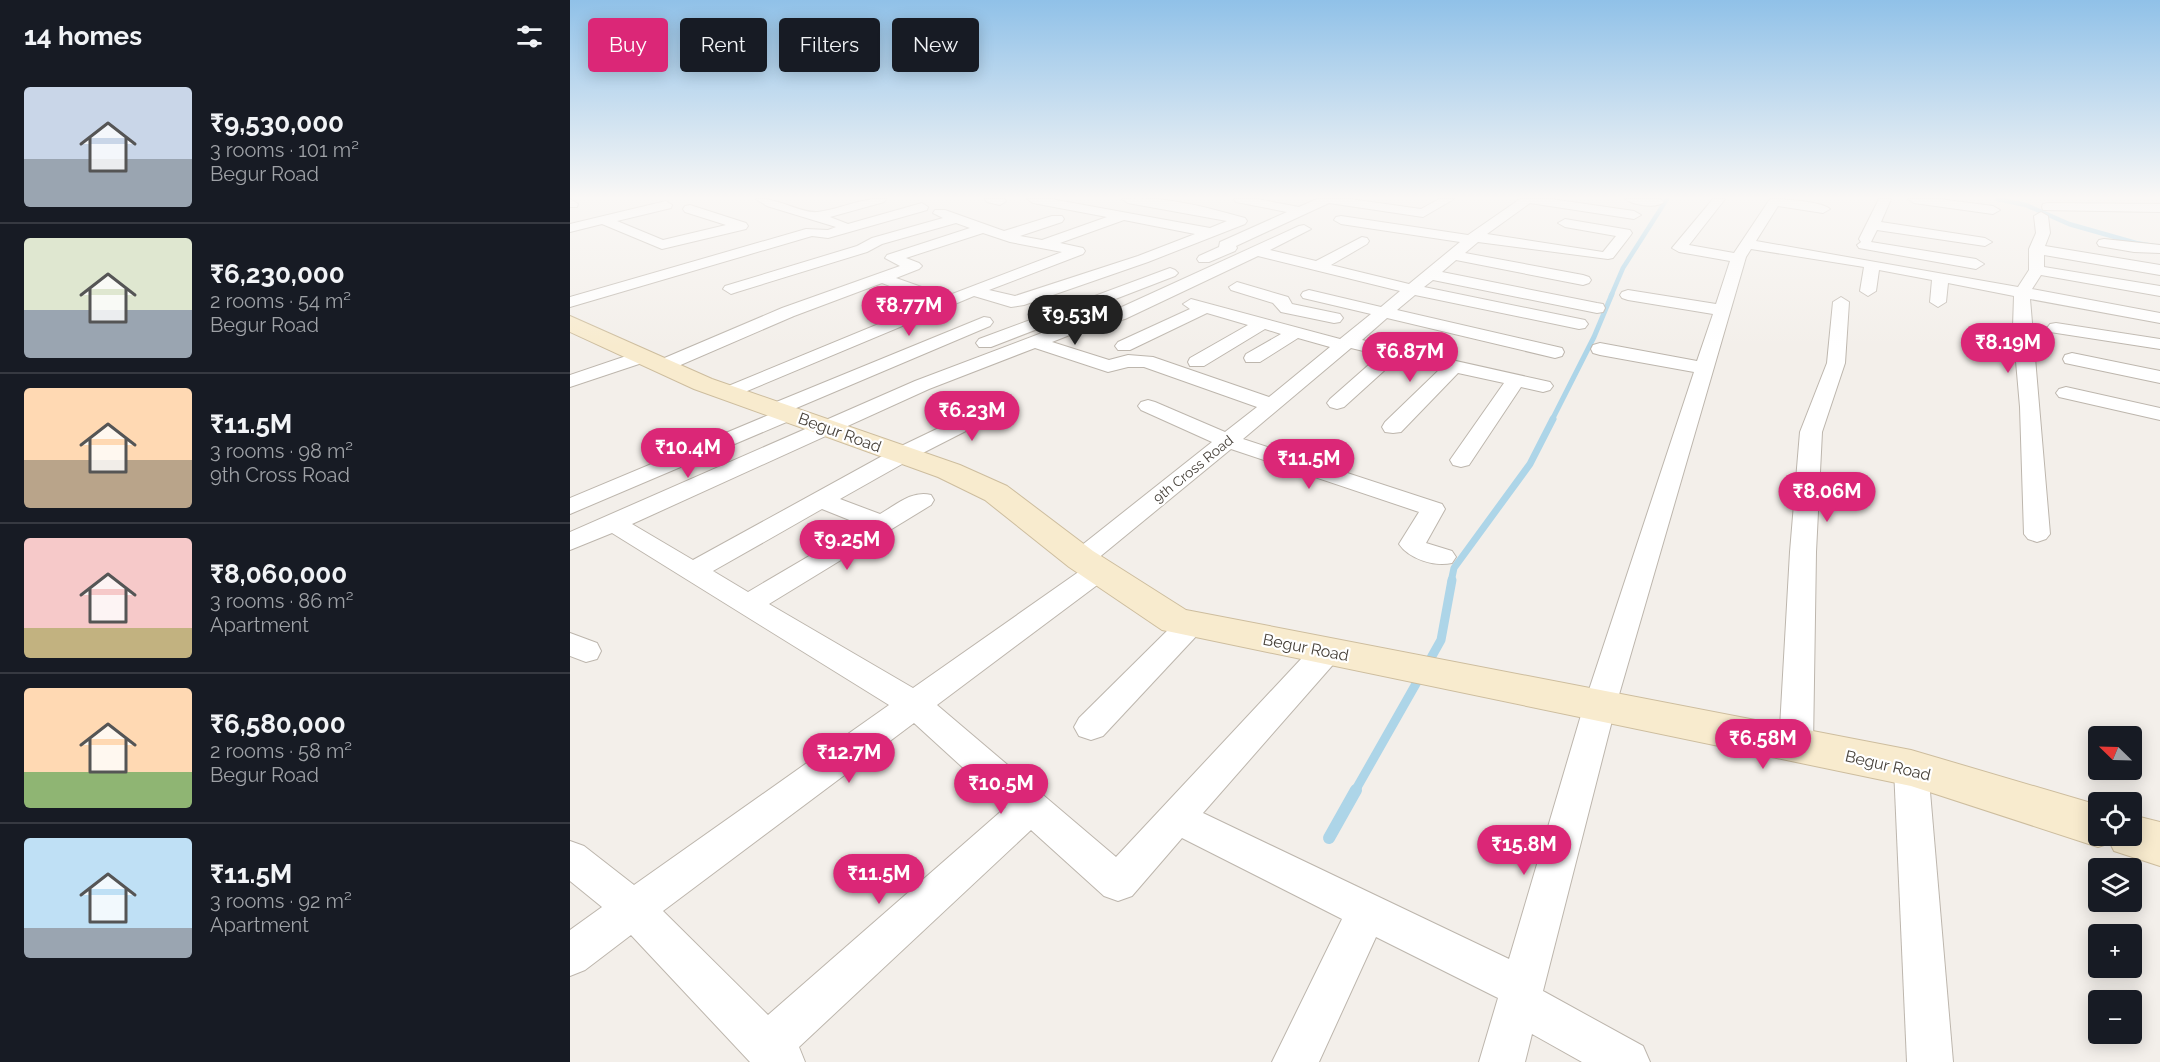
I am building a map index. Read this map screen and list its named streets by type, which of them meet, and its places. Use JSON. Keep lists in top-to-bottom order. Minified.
{"streets":{"main road":["Begur Road"],"street":["9th Cross Road"]},"crossings":[["Begur Road","9th Cross Road"]],"north":"top left","page":{"heading":"14 homes","chip":["Buy","Rent","Filters","New"],"list":[{"name":"₹9,530,000","note":"3 rooms · 101 m² · Begur Road"},{"name":"₹6,230,000","note":"2 rooms · 54 m² · Begur Road"},{"name":"₹11.5M","note":"3 rooms · 98 m² · 9th Cross Road"},{"name":"₹8,060,000","note":"3 rooms · 86 m² · Apartment"},{"name":"₹6,580,000","note":"2 rooms · 58 m² · Begur Road"},{"name":"₹11.5M","note":"3 rooms · 92 m² · Apartment"}],"price":["₹8.77M","₹9.53M","₹8.19M","₹6.87M","₹6.23M","₹10.4M","₹11.5M","₹8.06M","₹9.25M","₹6.58M","₹12.7M","₹10.5M","₹15.8M","₹11.5M"],"map_buttons":["+","−"]}}
